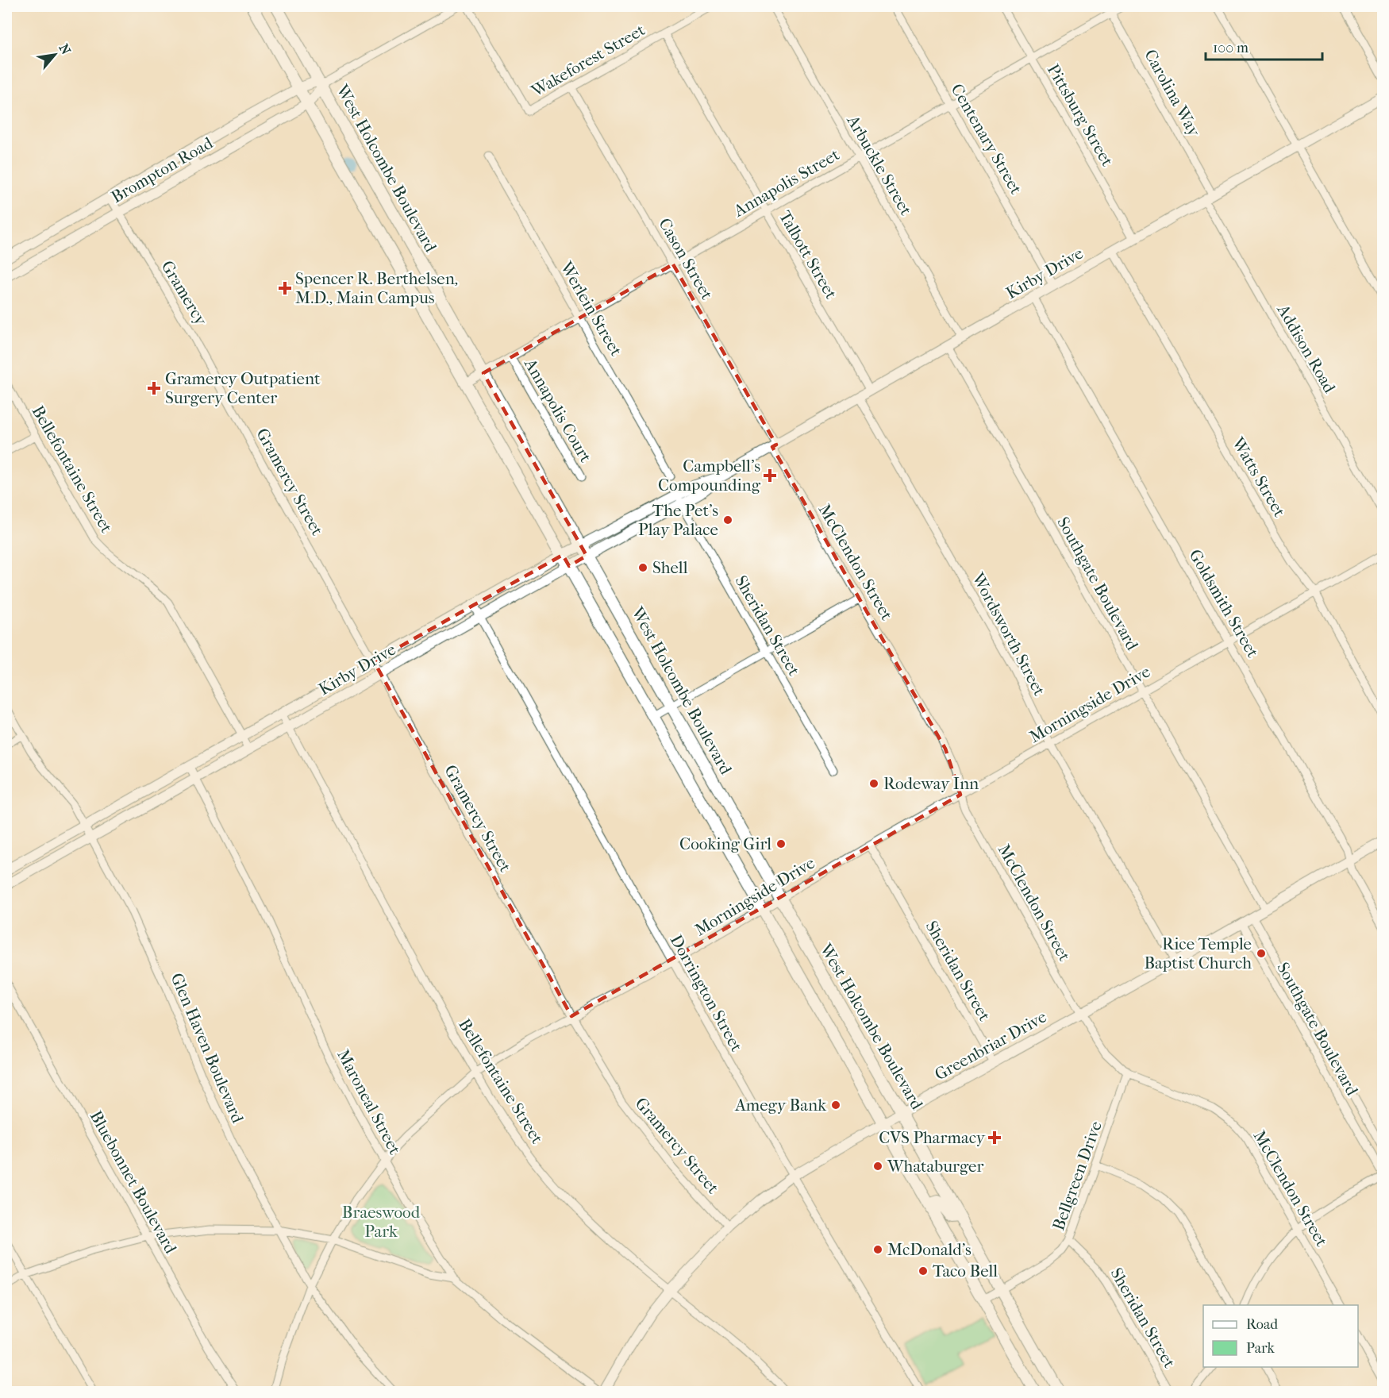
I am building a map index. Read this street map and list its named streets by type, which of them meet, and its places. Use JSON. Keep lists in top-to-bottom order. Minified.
{"streets":{"main road":["West Holcombe Boulevard","Brompton Road","Kirby Drive","Greenbriar Drive"],"street":["Wakeforest Street","Carolina Way","Pittsburg Street","Centenary Street","Arbuckle Street","Annapolis Street","Talbott Street","Cason Street","Gramercy","Werlein Street","Addison Road","Annapolis Court","Bellefontaine Street","Watts Street","Gramercy Street","McClendon Street","Southgate Boulevard","Goldsmith Street","Sheridan Street","Wordsworth Street","Morningside Drive","Dorrington Street","Glen Haven Boulevard","Maroneal Street","Bellgreen Drive","Bluebonnet Boulevard"]},"crossings":[["Wakeforest Street","Talbott Street"],["Wakeforest Street","Cason Street"],["Carolina Way","Annapolis Street"],["Carolina Way","Kirby Drive"],["Carolina Way","Addison Road"],["Pittsburg Street","Annapolis Street"],["Pittsburg Street","Kirby Drive"],["Centenary Street","Annapolis Street"],["Centenary Street","Kirby Drive"],["Arbuckle Street","Annapolis Street"],["Arbuckle Street","Kirby Drive"],["West Holcombe Boulevard","Brompton Road"],["West Holcombe Boulevard","Annapolis Street"],["West Holcombe Boulevard","Kirby Drive"],["West Holcombe Boulevard","Morningside Drive"],["West Holcombe Boulevard","Greenbriar Drive"],["West Holcombe Boulevard","Bellgreen Drive"],["Brompton Road","Gramercy"],["Annapolis Street","Talbott Street"],["Annapolis Street","Cason Street"],["Annapolis Street","Werlein Street"],["Annapolis Street","Annapolis Court"],["Talbott Street","Kirby Drive"],["Cason Street","Kirby Drive"],["Cason Street","McClendon Street"],["Kirby Drive","Addison Road"],["Kirby Drive","Bellefontaine Street"],["Kirby Drive","Watts Street"],["Kirby Drive","Gramercy Street"],["Kirby Drive","McClendon Street"],["Kirby Drive","Southgate Boulevard"],["Kirby Drive","Goldsmith Street"],["Kirby Drive","Sheridan Street"],["Kirby Drive","Wordsworth Street"],["Kirby Drive","Dorrington Street"],["Kirby Drive","Glen Haven Boulevard"],["Kirby Drive","Maroneal Street"],["Gramercy","Gramercy Street"],["Bellefontaine Street","Morningside Drive"],["Bellefontaine Street","Greenbriar Drive"],["Watts Street","Morningside Drive"],["Gramercy Street","Morningside Drive"],["Gramercy Street","Greenbriar Drive"],["McClendon Street","Morningside Drive"],["McClendon Street","Greenbriar Drive"],["McClendon Street","Bellgreen Drive"],["Southgate Boulevard","Morningside Drive"],["Southgate Boulevard","Greenbriar Drive"],["Goldsmith Street","Morningside Drive"],["Goldsmith Street","Greenbriar Drive"],["Sheridan Street","Morningside Drive"],["Sheridan Street","Greenbriar Drive"],["Sheridan Street","Bellgreen Drive"],["Wordsworth Street","Morningside Drive"],["Wordsworth Street","Greenbriar Drive"],["Morningside Drive","Dorrington Street"],["Morningside Drive","Glen Haven Boulevard"],["Morningside Drive","Maroneal Street"],["Dorrington Street","Greenbriar Drive"],["Greenbriar Drive","Maroneal Street"]],"parks":["Braeswood Park"],"places":{"health":["Spencer R. Berthelsen, M.D., Main Campus","Gramercy Outpatient Surgery Center","Campbell's Compounding","CVS Pharmacy"],"other":["The Pet's Play Palace","Shell","Rodeway Inn","Cooking Girl","Rice Temple Baptist Church","Amegy Bank","Whataburger","McDonald's","Taco Bell"]},"legend":["Road","Park"],"scale_bar":"100 m","north":"top right"}
